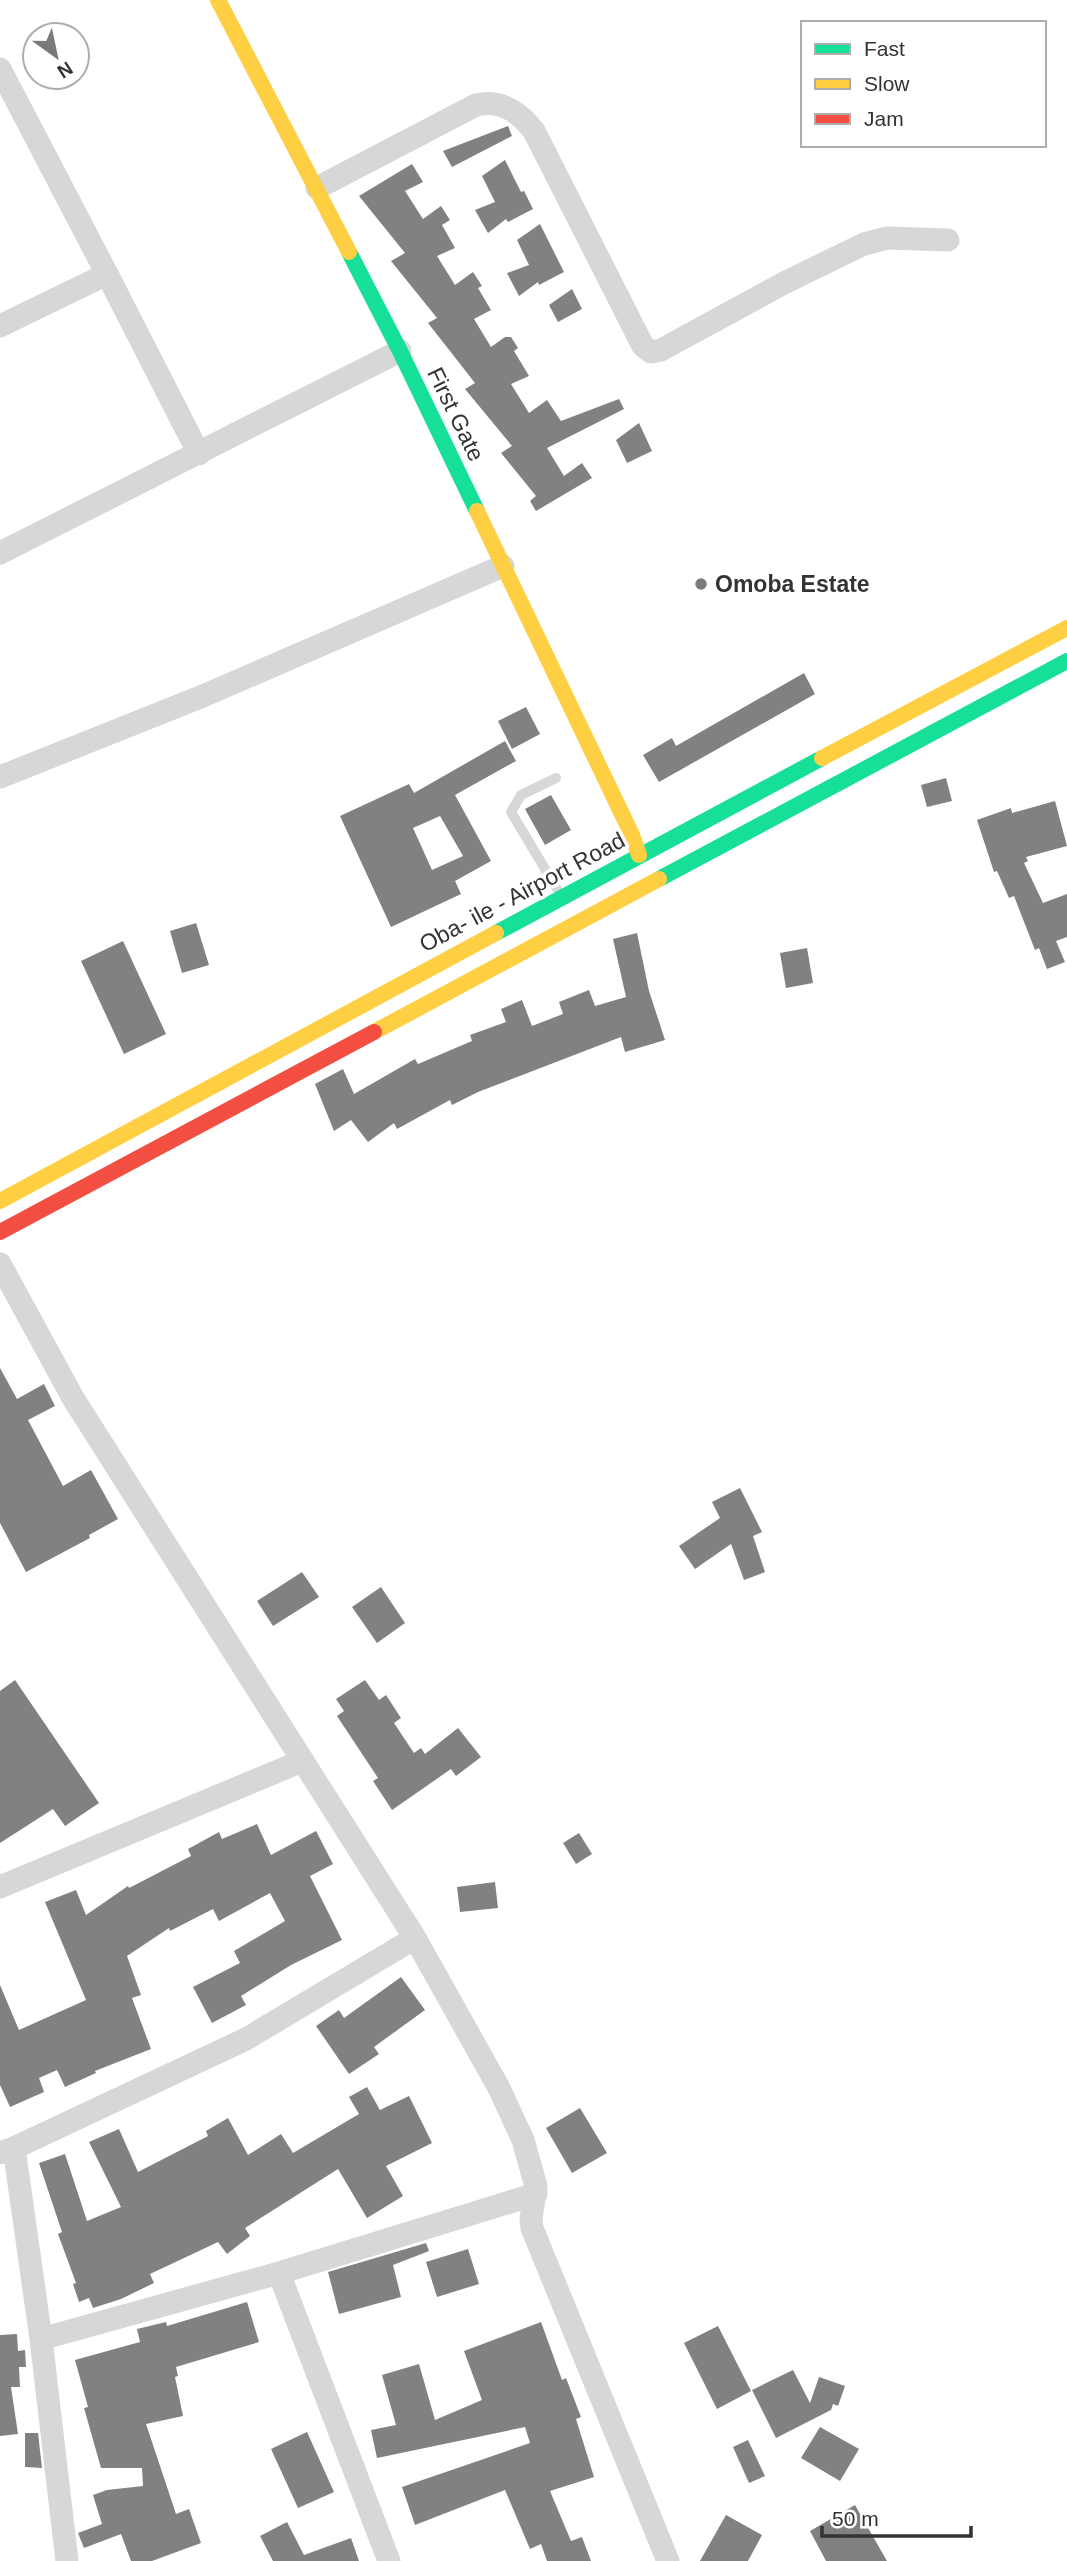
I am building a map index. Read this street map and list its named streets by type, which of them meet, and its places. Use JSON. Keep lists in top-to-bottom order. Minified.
{"streets":{"main road":["First Gate","Oba- ile - Airport Road"]},"crossings":[["First Gate","Oba- ile - Airport Road"]],"places":["Omoba Estate"],"legend":["Fast","Slow","Jam"],"scale_bar":"50 m","north":"bottom right"}
